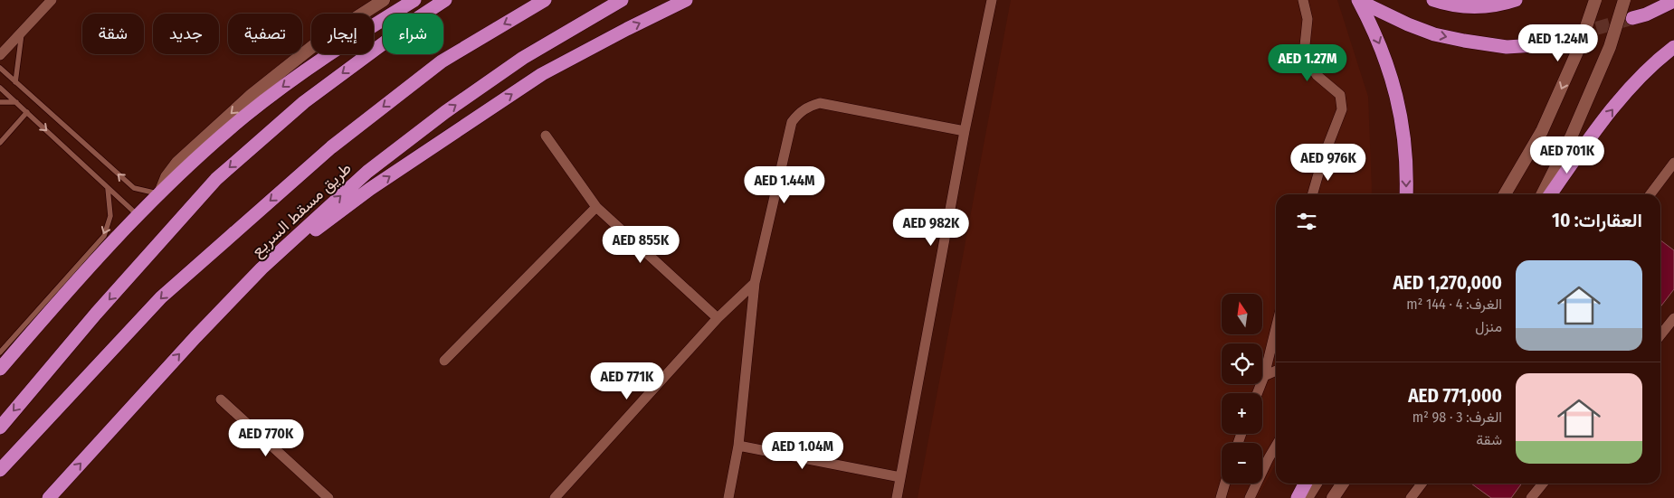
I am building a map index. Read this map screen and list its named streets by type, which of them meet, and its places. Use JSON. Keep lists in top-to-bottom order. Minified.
{"streets":{"highway":["طريق مسقط السريع"]},"north":"top","page":{"chip":["شراء","إيجار","تصفية","جديد","شقة"],"price":["AED 1.24M","AED 1.27M","AED 701K","AED 976K","AED 1.44M","AED 982K","AED 855K","AED 771K","AED 770K","AED 1.04M"],"heading":"العقارات: 10","list":[{"name":"AED 1,270,000","note":"الغرف: 4 · 144 m² · منزل"},{"name":"AED 771,000","note":"الغرف: 3 · 98 m² · شقة"}],"map_buttons":["+","−"]}}
